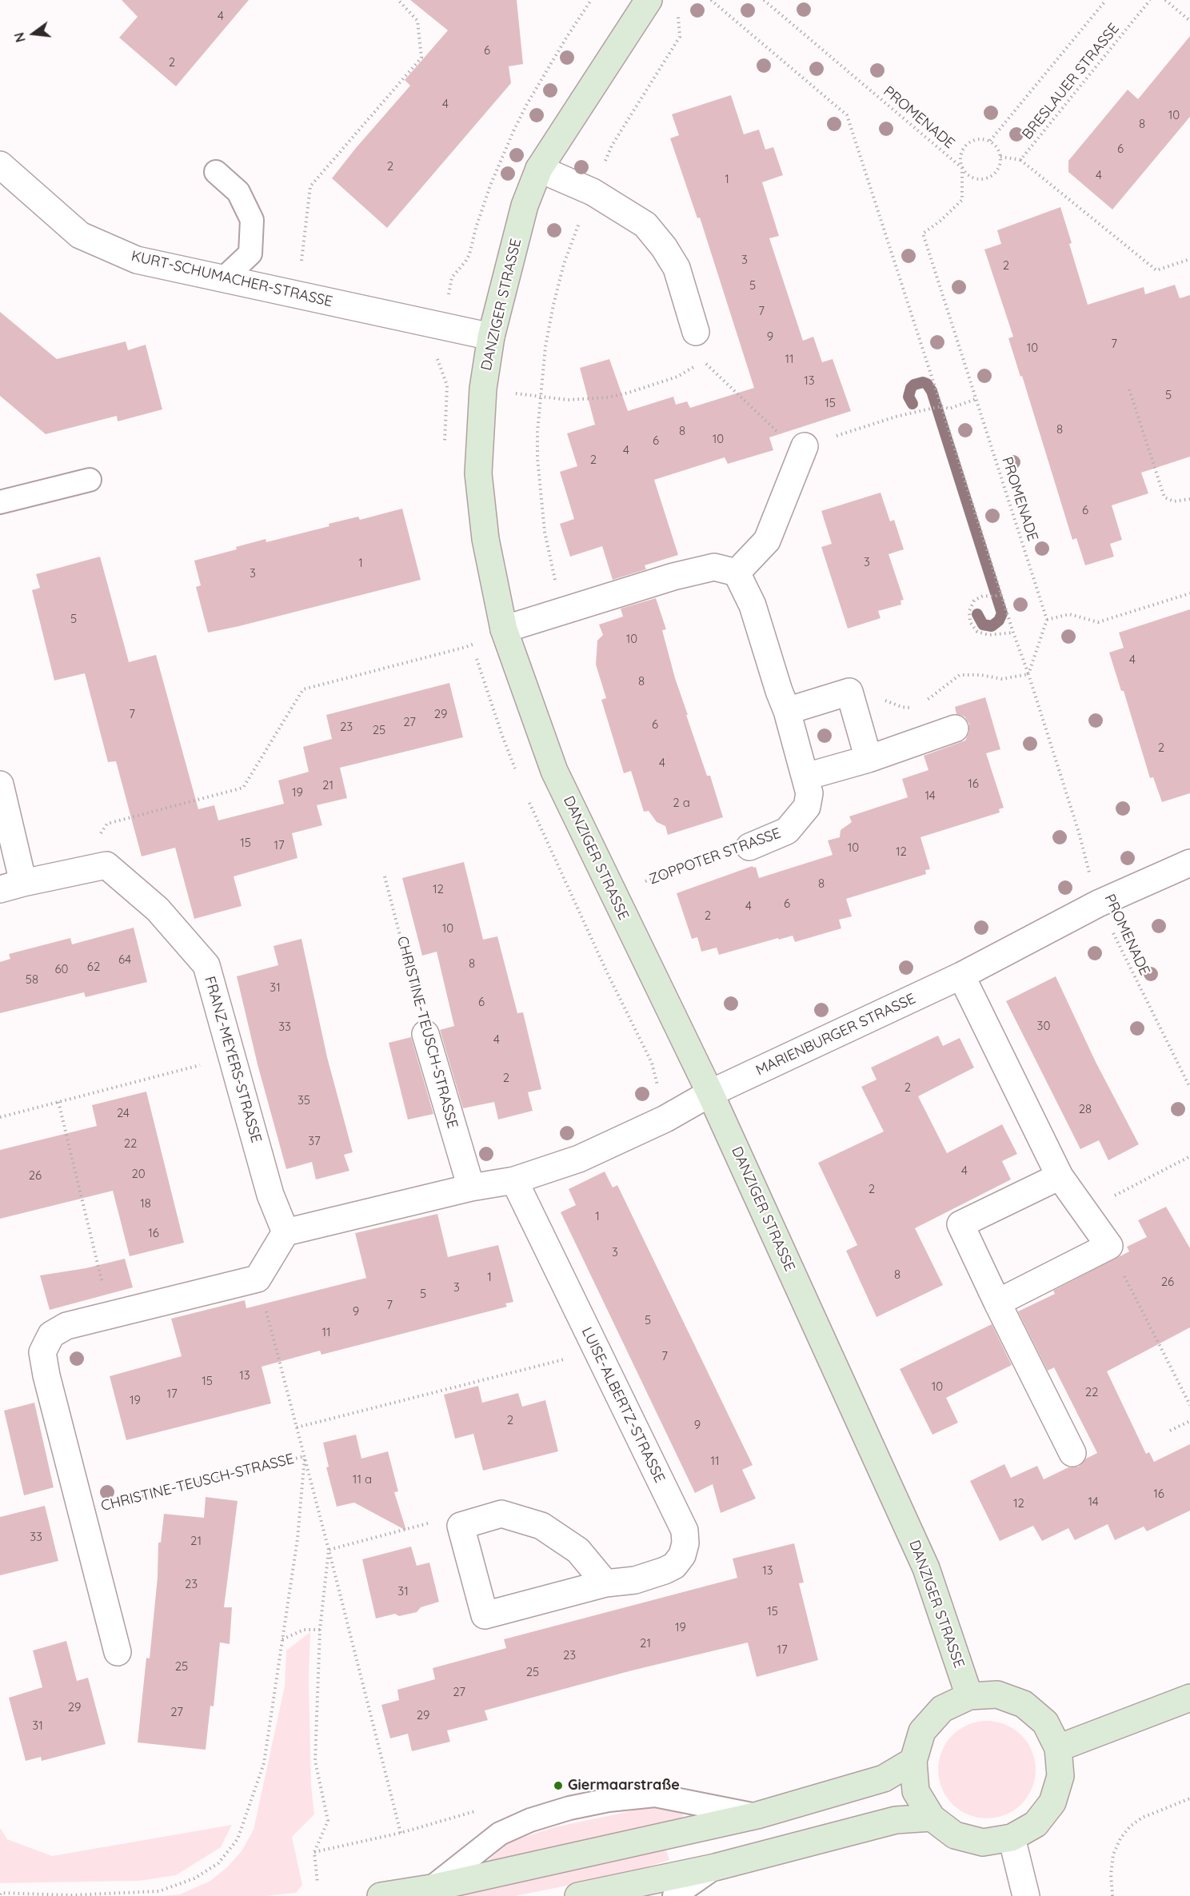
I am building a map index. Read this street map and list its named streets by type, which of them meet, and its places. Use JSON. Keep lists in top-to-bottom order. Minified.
{"streets":{"street":["KURT-SCHUMACHER-STRASSE","DANZIGER STRASSE","ZOPPOTER STRASSE","CHRISTINE-TEUSCH-STRASSE","MARIENBURGER STRASSE","FRANZ-MEYERS-STRASSE","LUISE-ALBERTZ-STRASSE"],"path":["BRESLAUER STRASSE","PROMENADE"]},"crossings":[["BRESLAUER STRASSE","PROMENADE"],["PROMENADE","MARIENBURGER STRASSE"],["KURT-SCHUMACHER-STRASSE","DANZIGER STRASSE"],["DANZIGER STRASSE","ZOPPOTER STRASSE"],["DANZIGER STRASSE","MARIENBURGER STRASSE"]],"places":["Giermaarstraße"],"house_numbers":["4","6","2","4","10","8","6","2","4","1","3","2","5","7","9","7","10","11","13","5","15","8","8","10","6","4","2","6","3","1","3","5","10","4","8","7","29","27","6","23","25","2","4","16","21","19","14","2 a","15","17","10","12","8","12","6","4","2","10","64","8","62","60","58","31","6","30","33","4","2","2","35","28","24","37","22","4","20","26","2","18","1","16","3","8","1","26","3","5","7","9","5","11","7","13","15","10","22","17","19","2","9","11","11 a","16","14","12","33","21","13","23","31","15","19","21","17","23","25","25","27","29","27","29","31"],"north":"left"}
